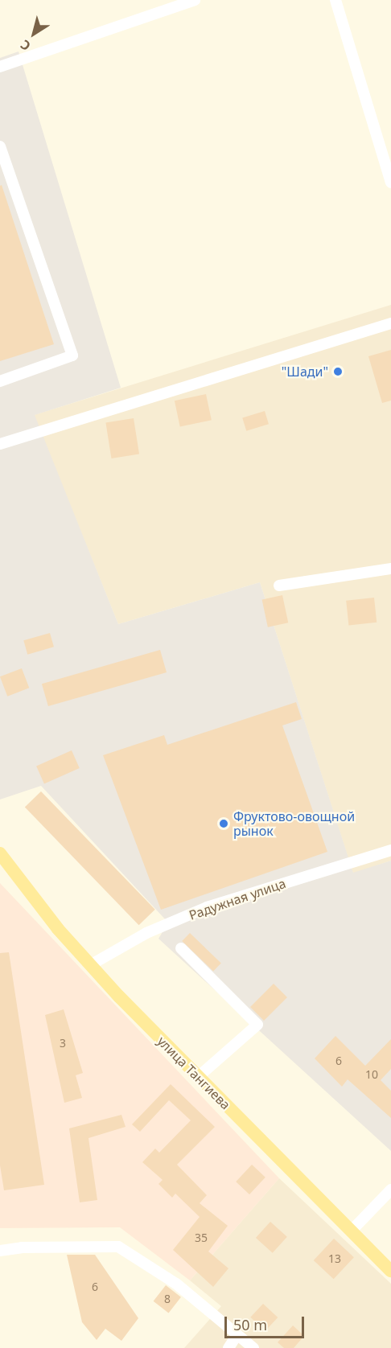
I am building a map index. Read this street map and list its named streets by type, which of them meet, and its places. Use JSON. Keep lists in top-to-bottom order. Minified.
{"streets":{"main road":["улица Тангиева"],"street":["Радужная улица"]},"crossings":[["Радужная улица","улица Тангиева"]],"places":["\"Шади\"","Фруктово-овощной рынок"],"house_numbers":["3","6","10","35","13","6","8"],"scale_bar":"50 m","north":"bottom left"}
